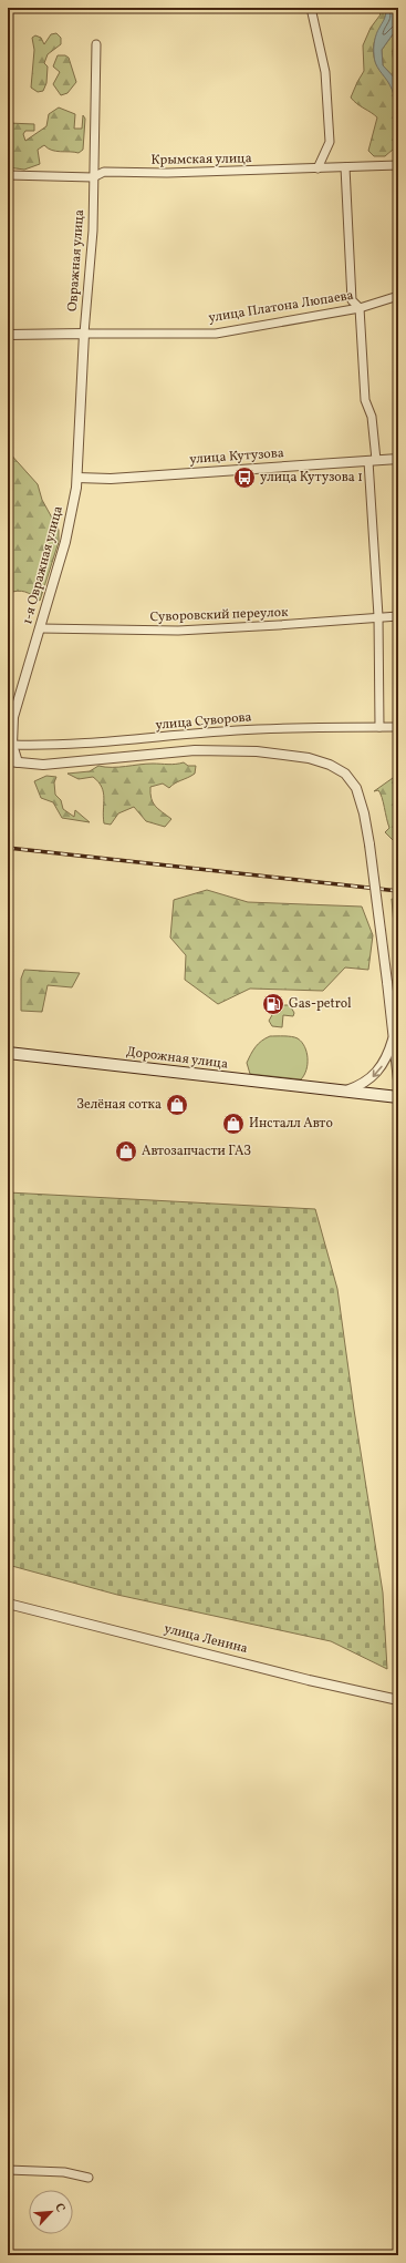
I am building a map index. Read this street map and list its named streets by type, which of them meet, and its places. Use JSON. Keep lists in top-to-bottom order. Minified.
{"streets":{"main road":["Дорожная улица"],"street":["Крымская улица","Овражная улица","улица Платона Люпаева","улица Кутузова","1-я Овражная улица","Суворовский переулок","улица Суворова","улица Ленина"]},"crossings":[["Крымская улица","Овражная улица"],["Овражная улица","улица Платона Люпаева"],["Овражная улица","улица Кутузова"],["Овражная улица","1-я Овражная улица"],["улица Кутузова","1-я Овражная улица"],["1-я Овражная улица","Суворовский переулок"],["1-я Овражная улица","улица Суворова"]],"places":{"bus stop":["улица Кутузова 1"],"fuel station":["Gas-petrol"],"shop":["Зелёная сотка","Инсталл Авто","Автозапчасти ГАЗ"]},"north":"top right"}
